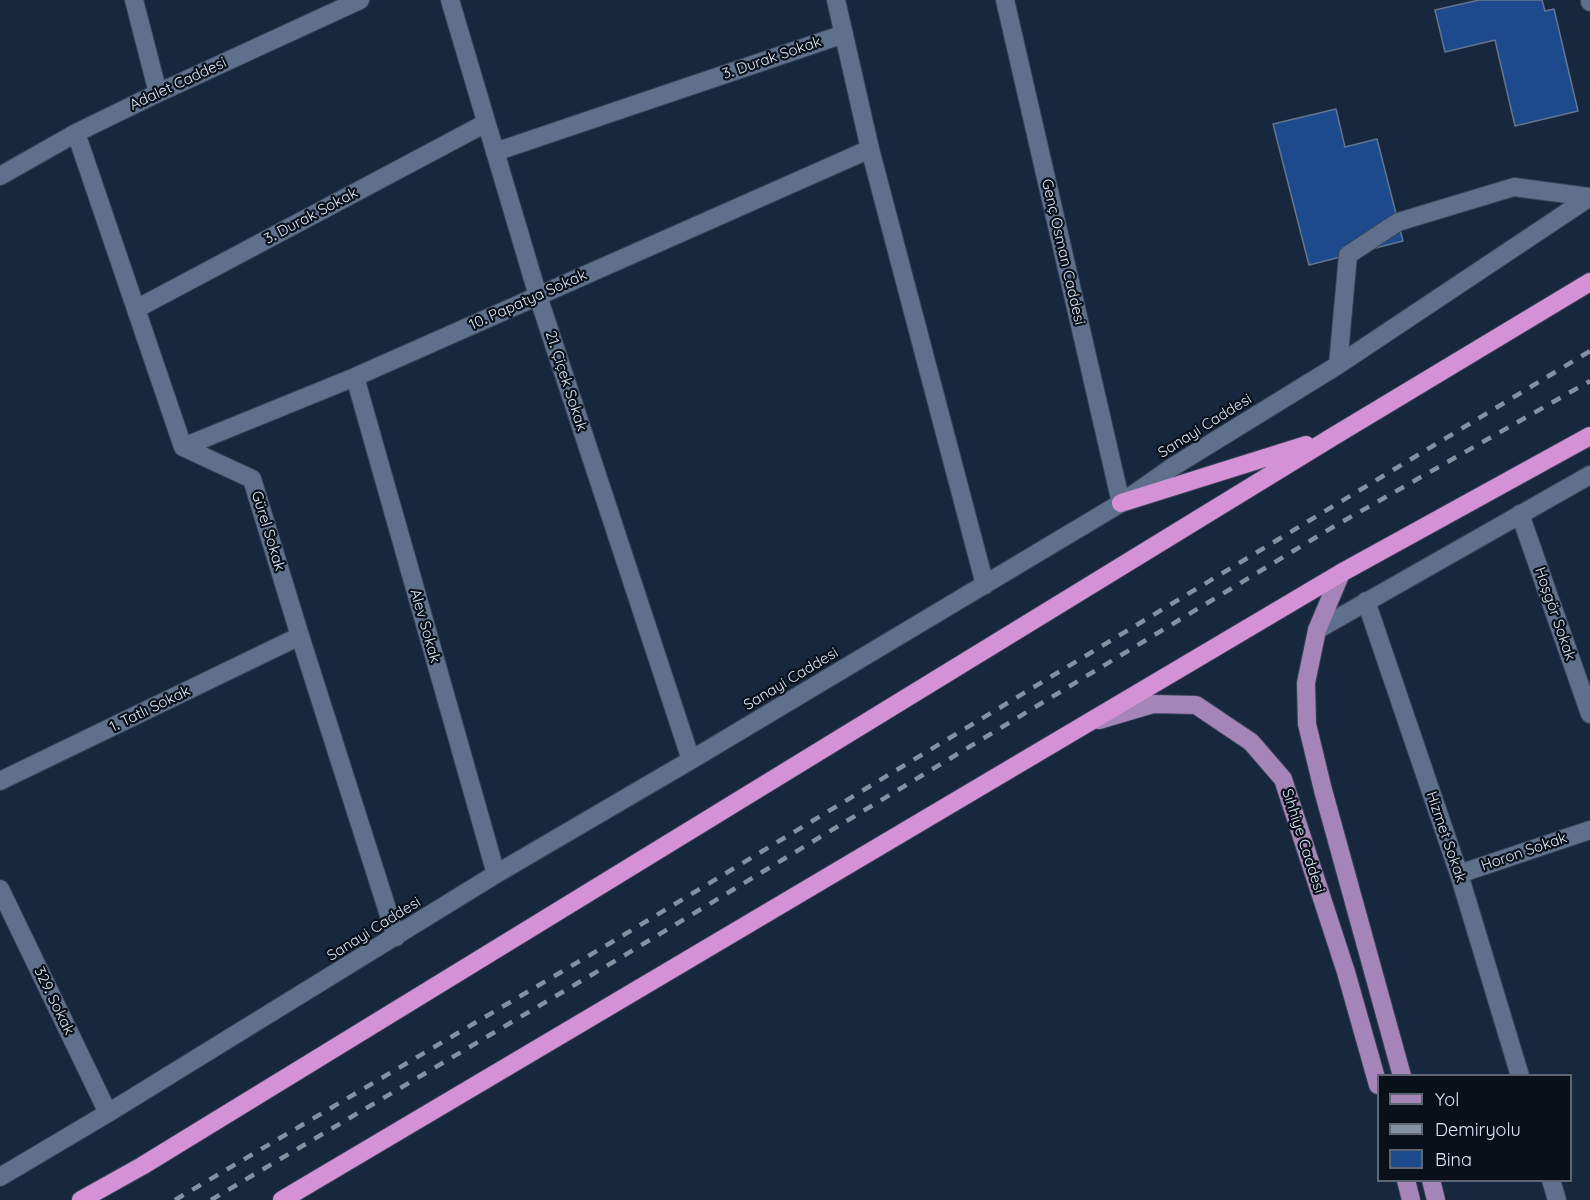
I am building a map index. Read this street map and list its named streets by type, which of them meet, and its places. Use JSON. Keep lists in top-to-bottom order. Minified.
{"streets":{"main road":["Sıhhiye Caddesi"],"street":["3. Durak Sokak","Adalet Caddesi","Genç Osman Caddesi","10. Papatya Sokak","21. Çiçek Sokak","Sanayi Caddesi","Gürel Sokak","Hoşgör Sokak","Alev Sokak","1. Tatlı Sokak","Hizmet Sokak","Horon Sokak","329. Sokak"]},"crossings":[["3. Durak Sokak","21. Çiçek Sokak"],["Genç Osman Caddesi","Sanayi Caddesi"],["10. Papatya Sokak","21. Çiçek Sokak"],["10. Papatya Sokak","Gürel Sokak"],["10. Papatya Sokak","Alev Sokak"],["21. Çiçek Sokak","Sanayi Caddesi"],["Sanayi Caddesi","Gürel Sokak"],["Sanayi Caddesi","Alev Sokak"],["Sanayi Caddesi","329. Sokak"],["Gürel Sokak","1. Tatlı Sokak"],["Hizmet Sokak","Horon Sokak"]],"legend":["Yol","Demiryolu","Bina"]}
